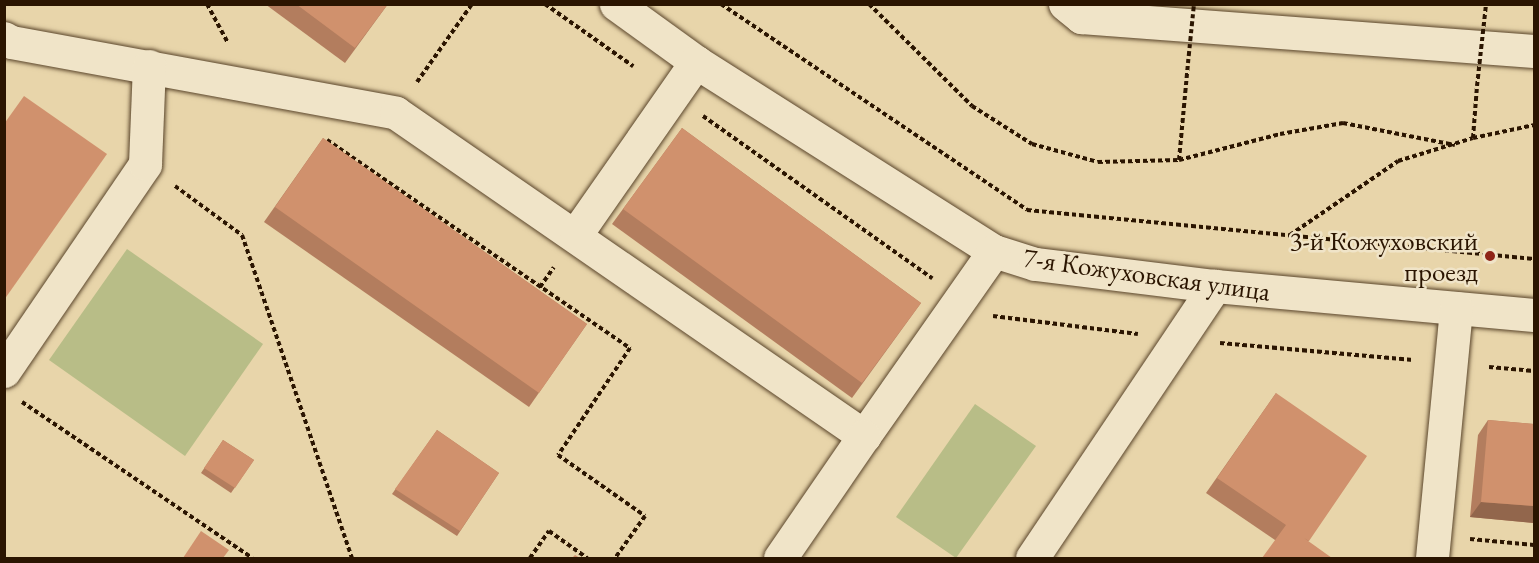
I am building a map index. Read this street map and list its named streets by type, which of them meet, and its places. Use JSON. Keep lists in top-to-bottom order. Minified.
{"streets":{"street":["7-я Кожуховская улица"]},"places":["3-й Кожуховский проезд"]}
